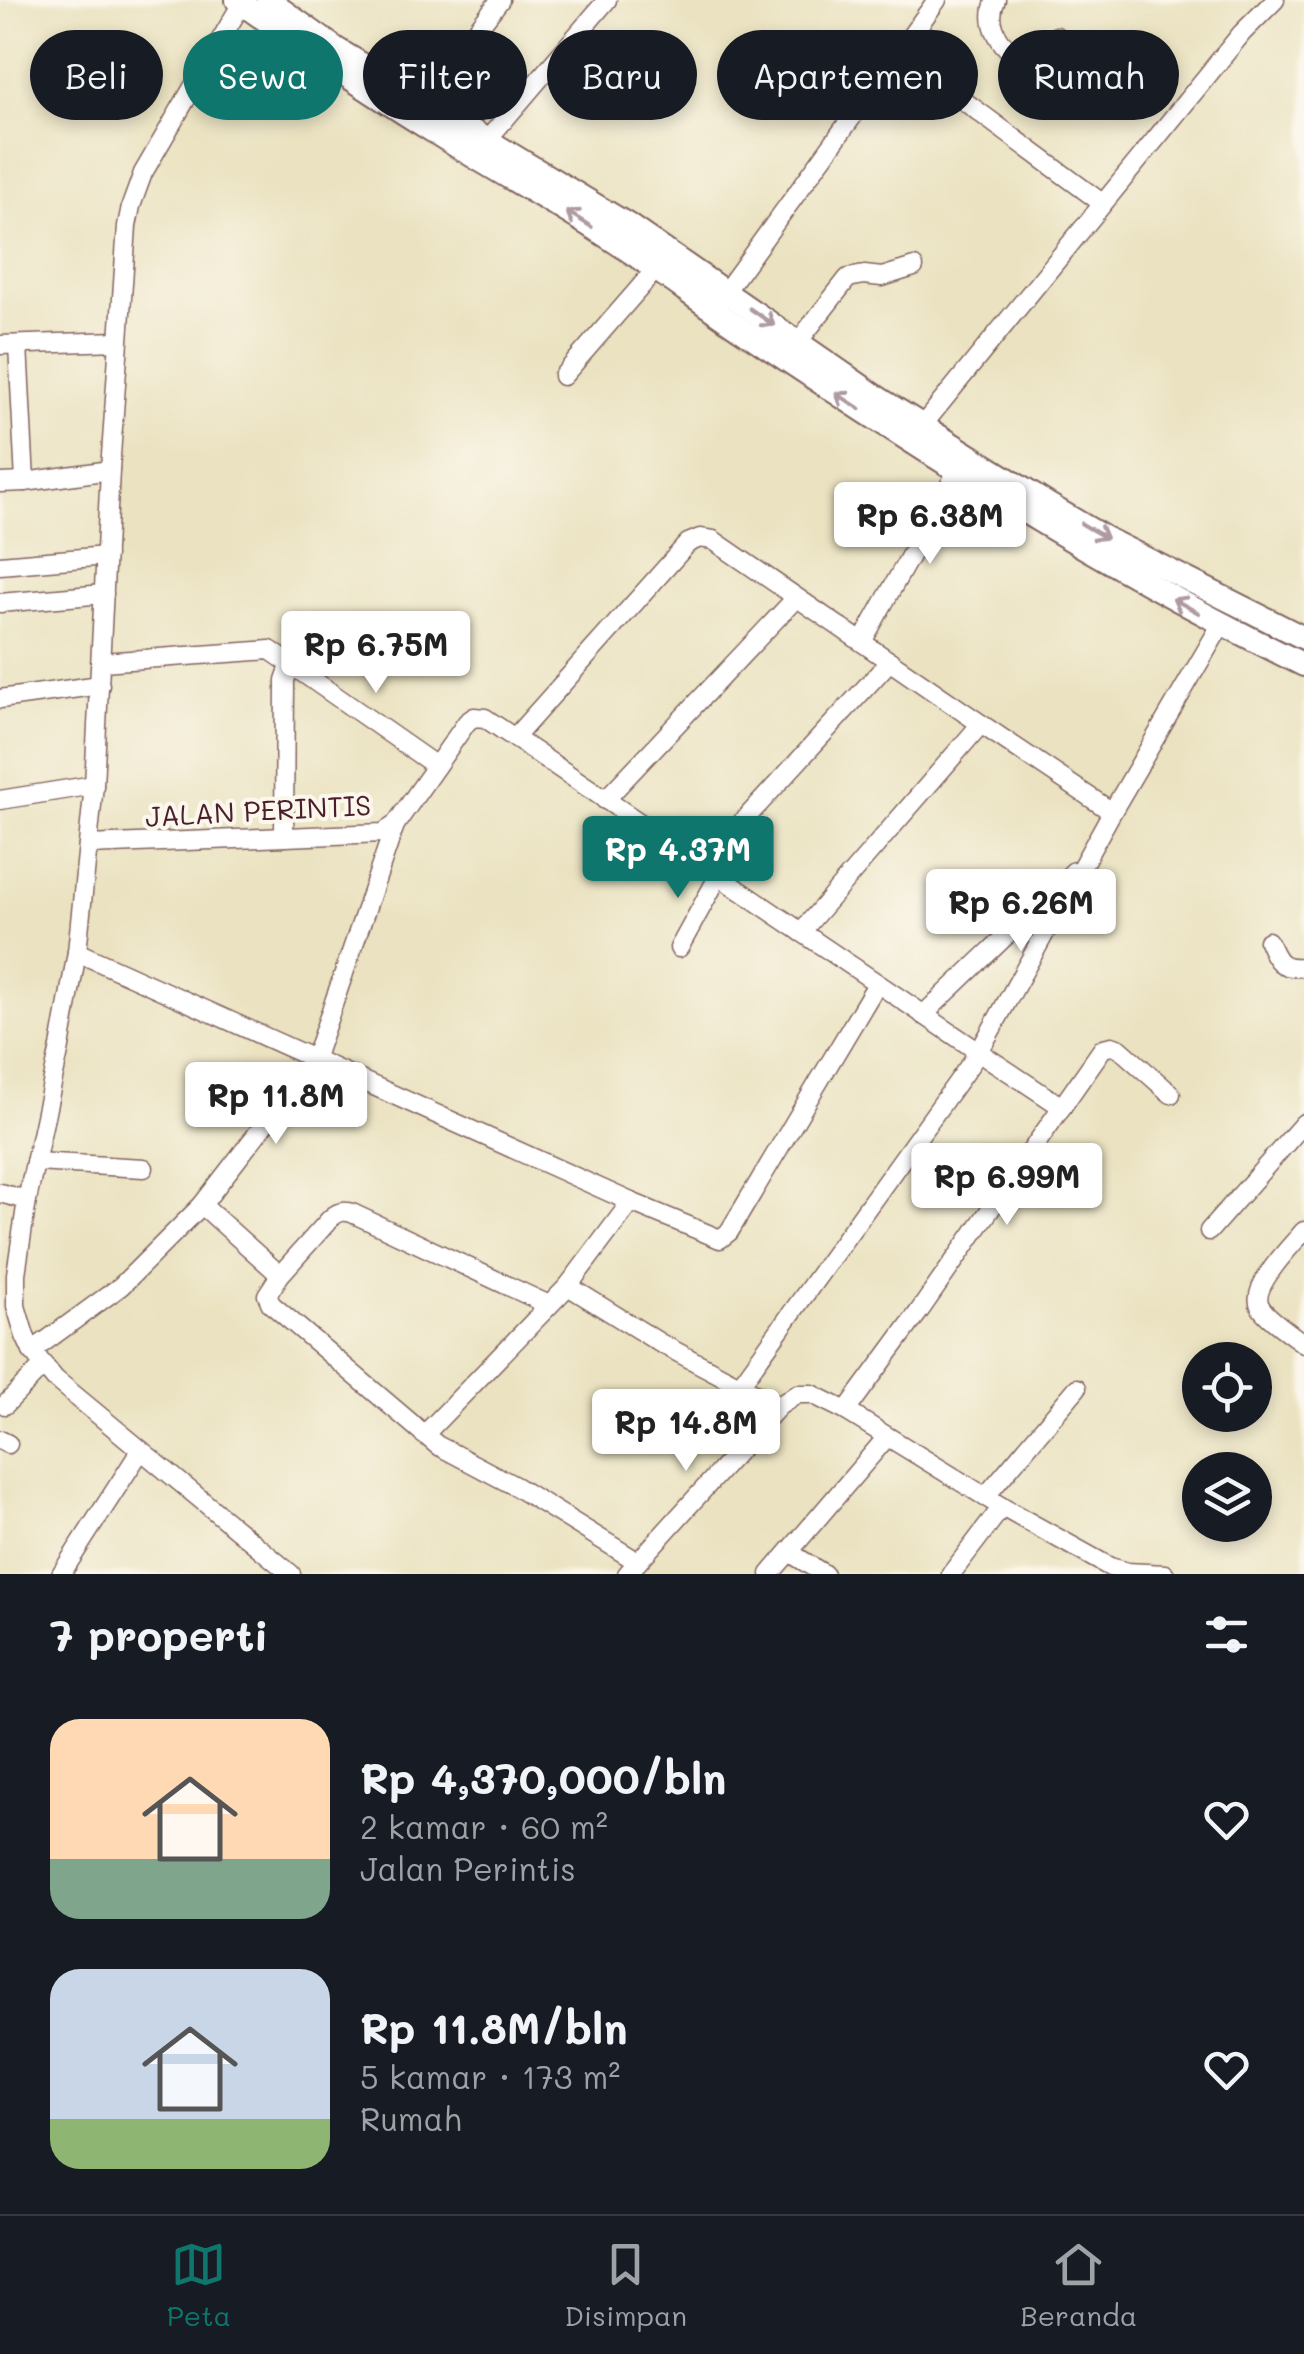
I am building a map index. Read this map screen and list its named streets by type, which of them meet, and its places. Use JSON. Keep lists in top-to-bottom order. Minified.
{"streets":{"street":["JALAN PERINTIS"]},"page":{"chip":["Beli","Sewa","Filter","Baru","Apartemen","Rumah"],"price":["Rp 6.38M","Rp 6.75M","Rp 4.37M","Rp 6.26M","Rp 11.8M","Rp 6.99M","Rp 14.8M"],"heading":"7 properti","list":[{"name":"Rp 4,370,000/bln","note":"2 kamar · 60 m² · Jalan Perintis"},{"name":"Rp 11.8M/bln","note":"5 kamar · 173 m² · Rumah"}],"tabs":["Peta","Disimpan","Beranda"]}}
